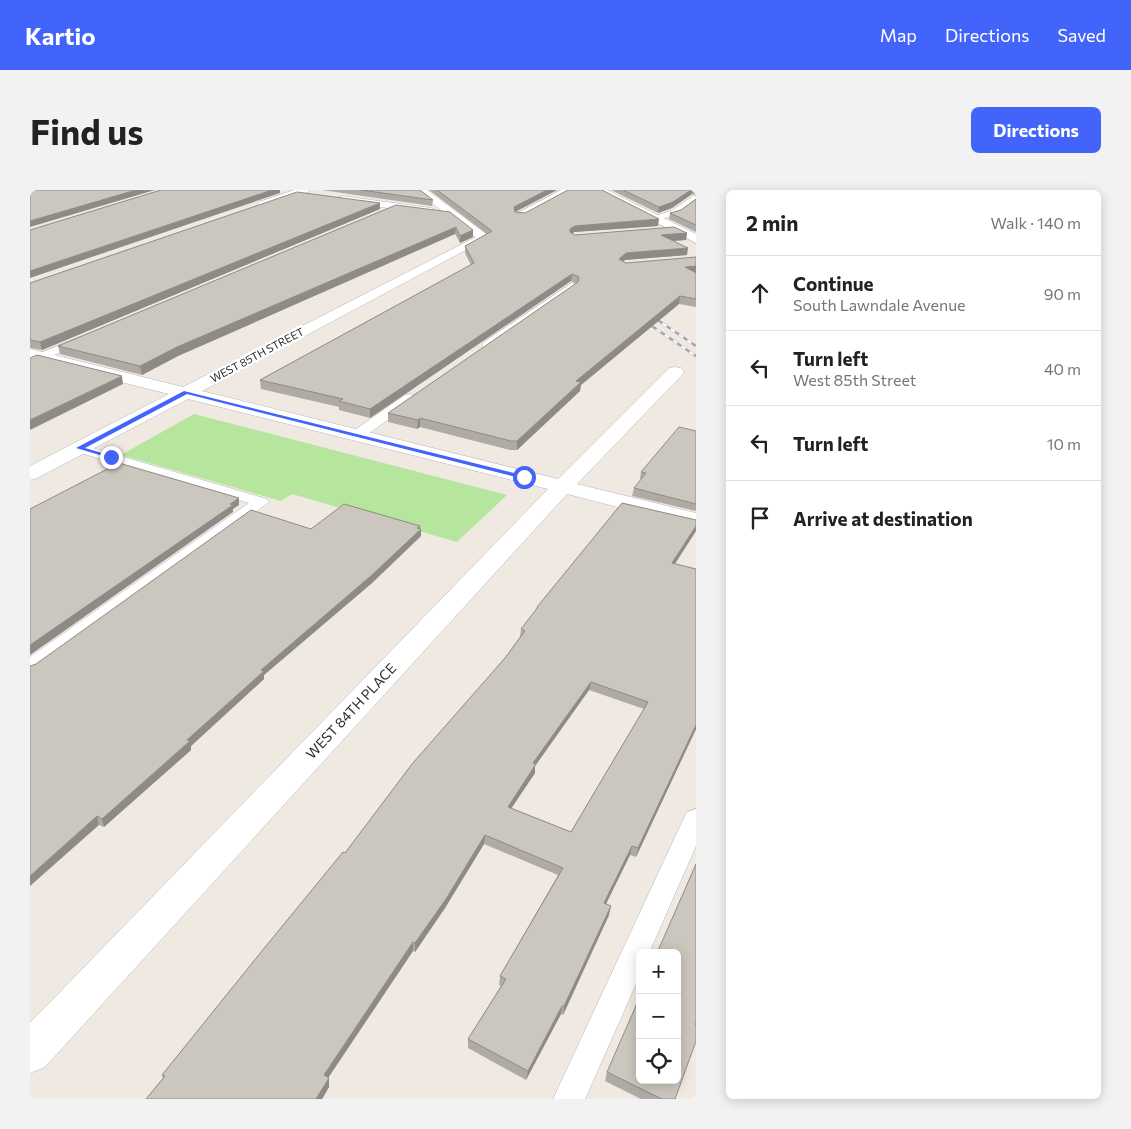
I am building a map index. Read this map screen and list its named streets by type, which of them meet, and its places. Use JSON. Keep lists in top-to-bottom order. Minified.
{"streets":{"street":["WEST 85TH STREET","WEST 84TH PLACE"]},"page":{"header":"Kartio","nav":["Map","Directions","Saved"],"buttons":"Directions","title":"Find us","heading":["2 min","Walk · 140 m"],"list":[["Continue","South Lawndale Avenue","90 m"],["Turn left","West 85th Street","40 m"],["Turn left","10 m"],"Arrive at destination"],"map_buttons":["+","−"]}}
